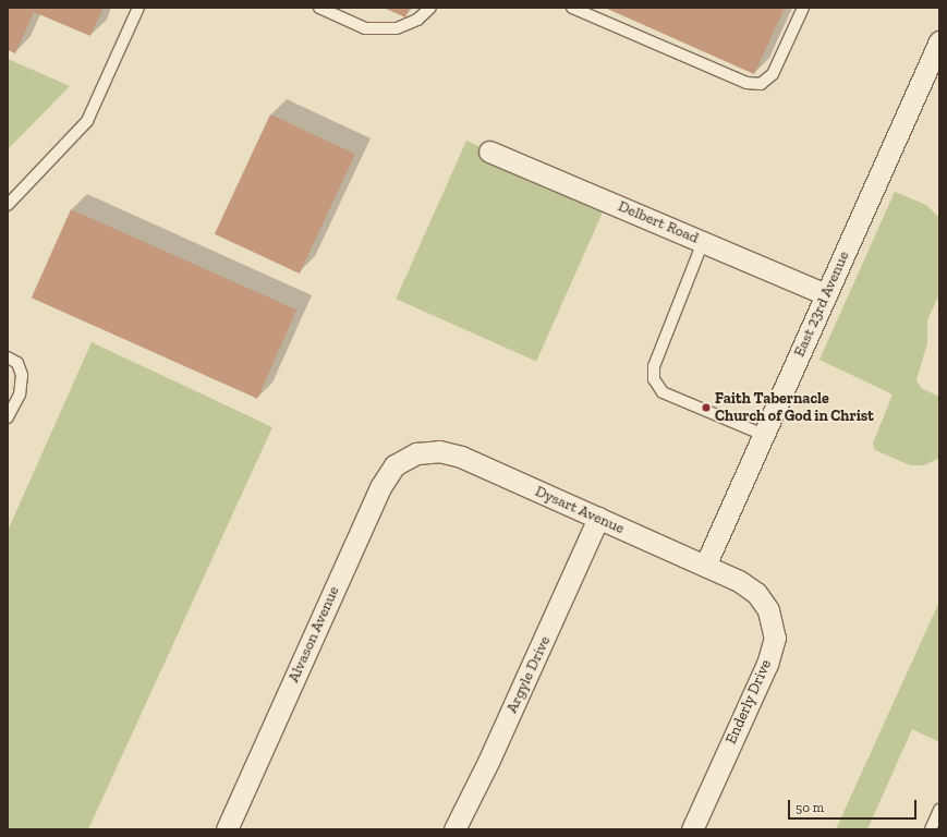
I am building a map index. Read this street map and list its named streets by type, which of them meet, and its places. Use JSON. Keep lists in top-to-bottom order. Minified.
{"streets":{"street":["Delbert Road","East 23rd Avenue","Dysart Avenue","Alvason Avenue","Argyle Drive","Enderly Drive"]},"crossings":[["Delbert Road","East 23rd Avenue"],["East 23rd Avenue","Dysart Avenue"],["Dysart Avenue","Alvason Avenue"],["Dysart Avenue","Argyle Drive"],["Dysart Avenue","Enderly Drive"]],"places":["Faith Tabernacle Church of God in Christ"],"scale_bar":"50 m"}
